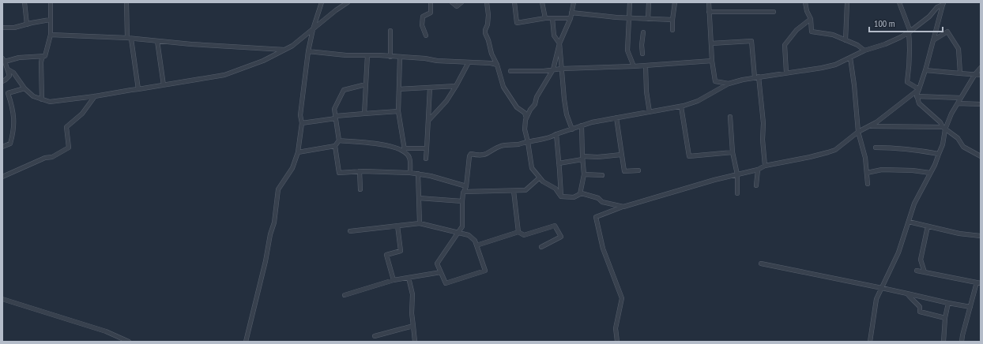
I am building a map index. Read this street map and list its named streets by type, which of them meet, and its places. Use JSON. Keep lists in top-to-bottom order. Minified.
{"scale_bar":"100 m"}
